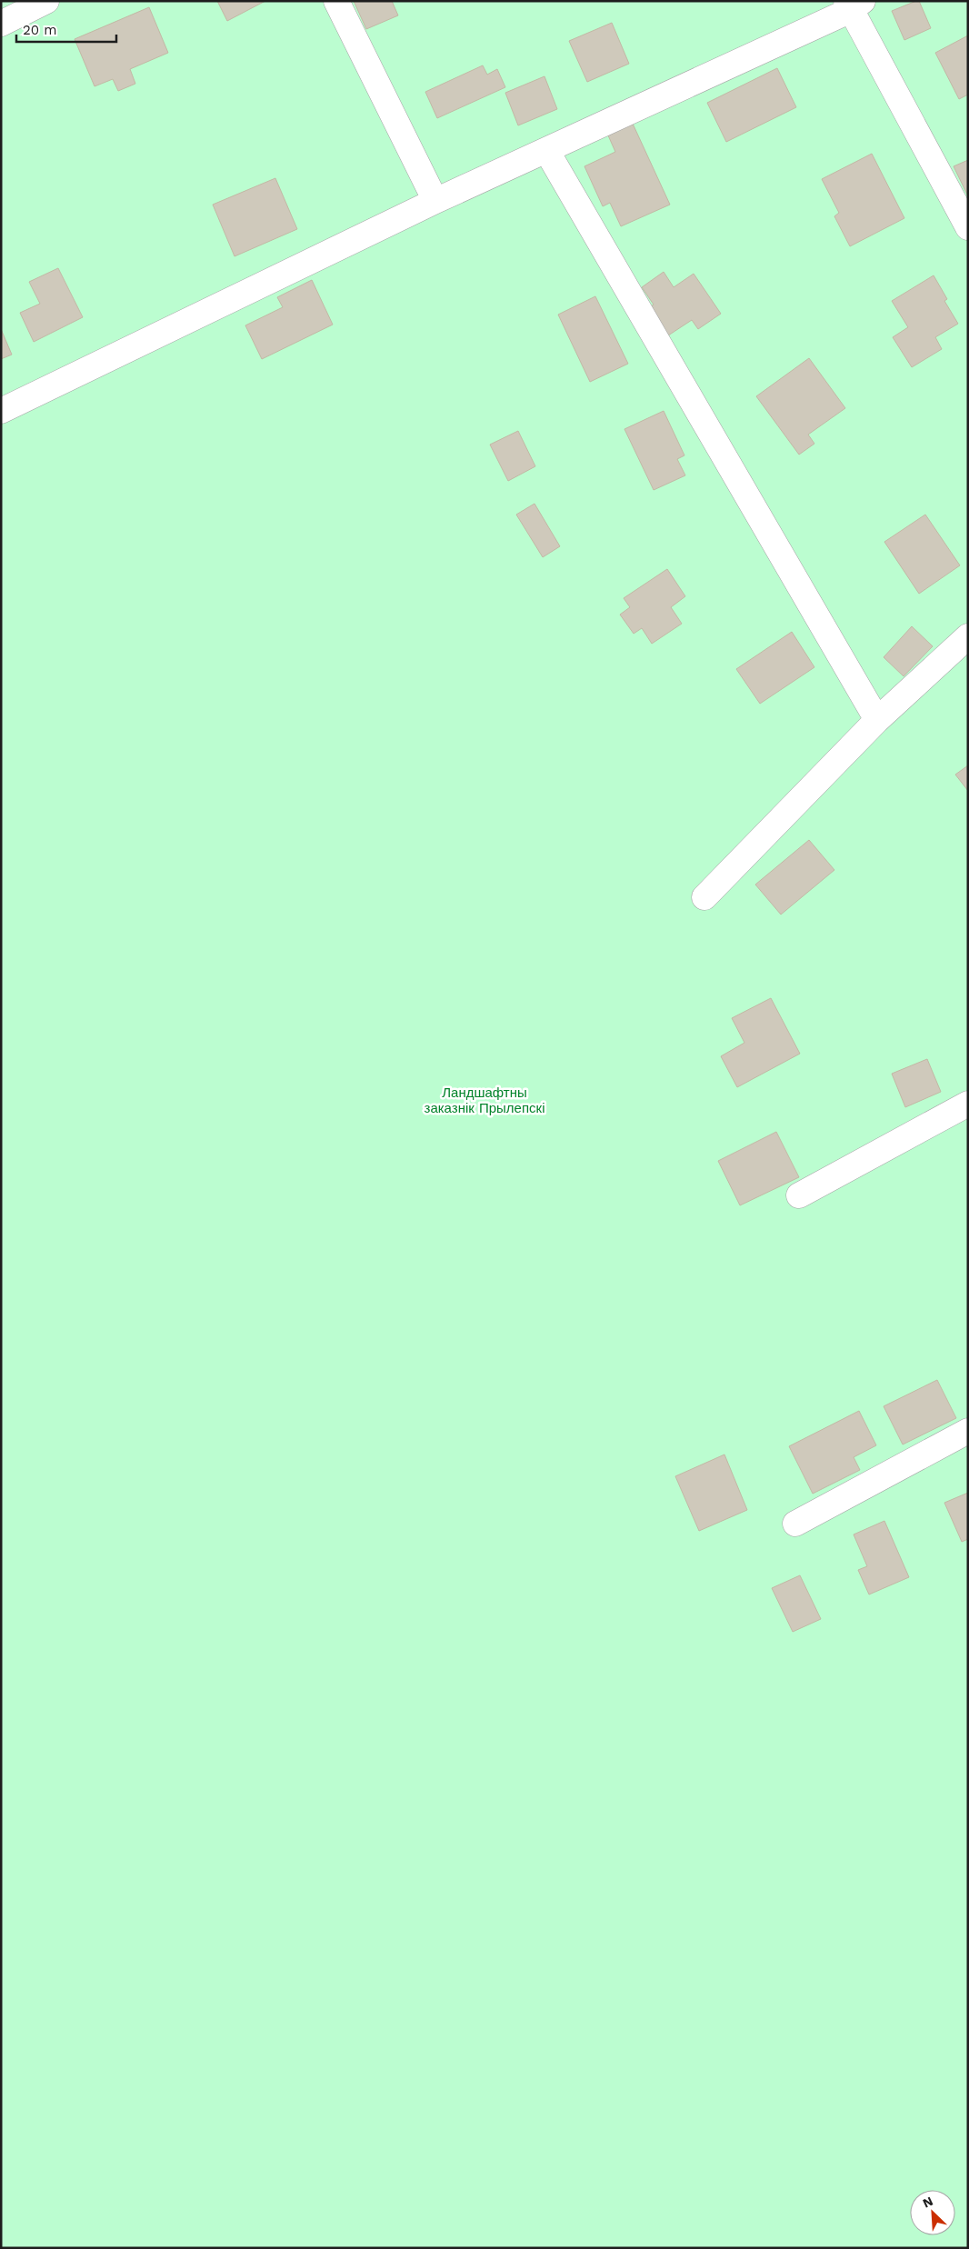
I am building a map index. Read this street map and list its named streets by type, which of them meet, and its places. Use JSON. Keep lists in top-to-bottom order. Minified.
{"parks":["Ландшафтны заказнік Прылепскі"],"scale_bar":"20 m","north":"top left"}
